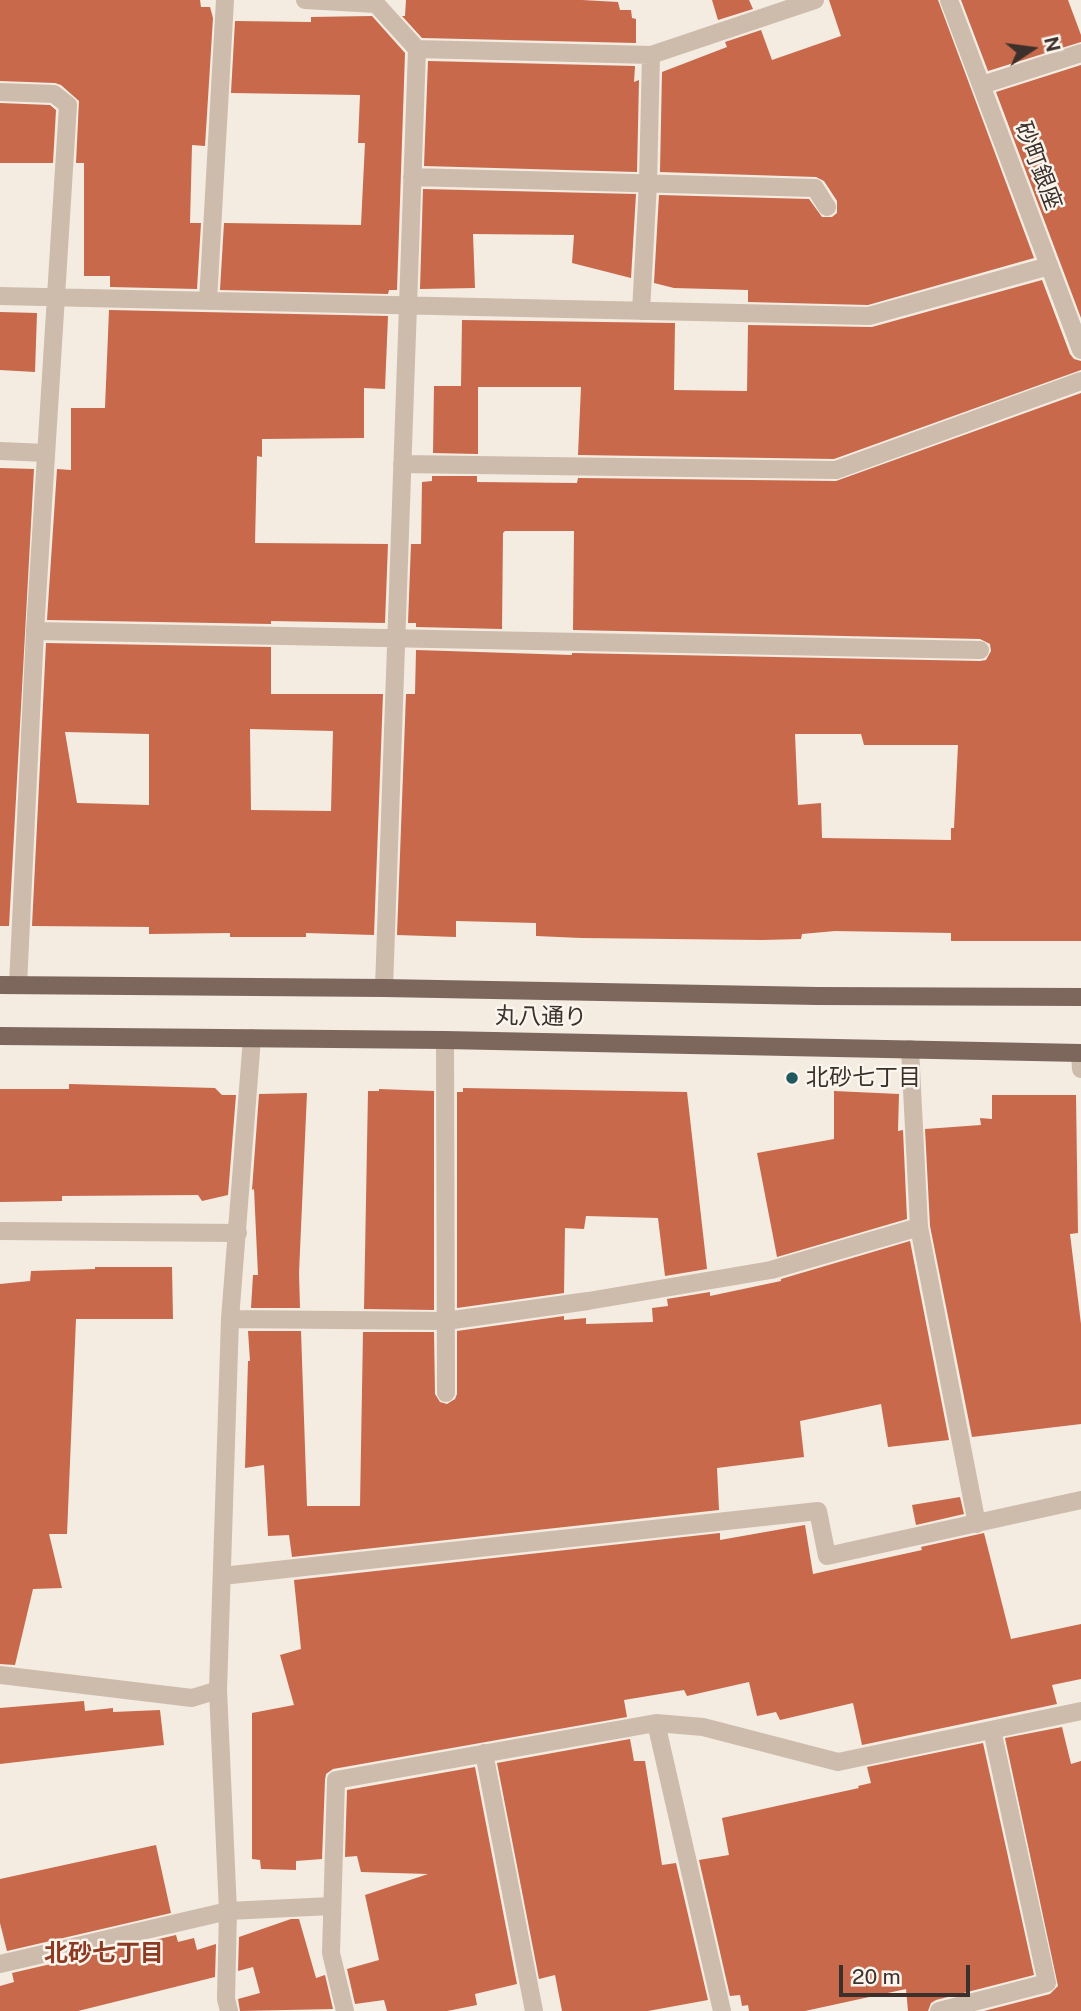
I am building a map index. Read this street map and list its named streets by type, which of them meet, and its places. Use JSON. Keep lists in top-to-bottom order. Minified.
{"streets":{"main road":["丸八通り"],"street":["砂町銀座"]},"districts":["北砂七丁目"],"places":["北砂七丁目"],"scale_bar":"20 m","north":"right"}
